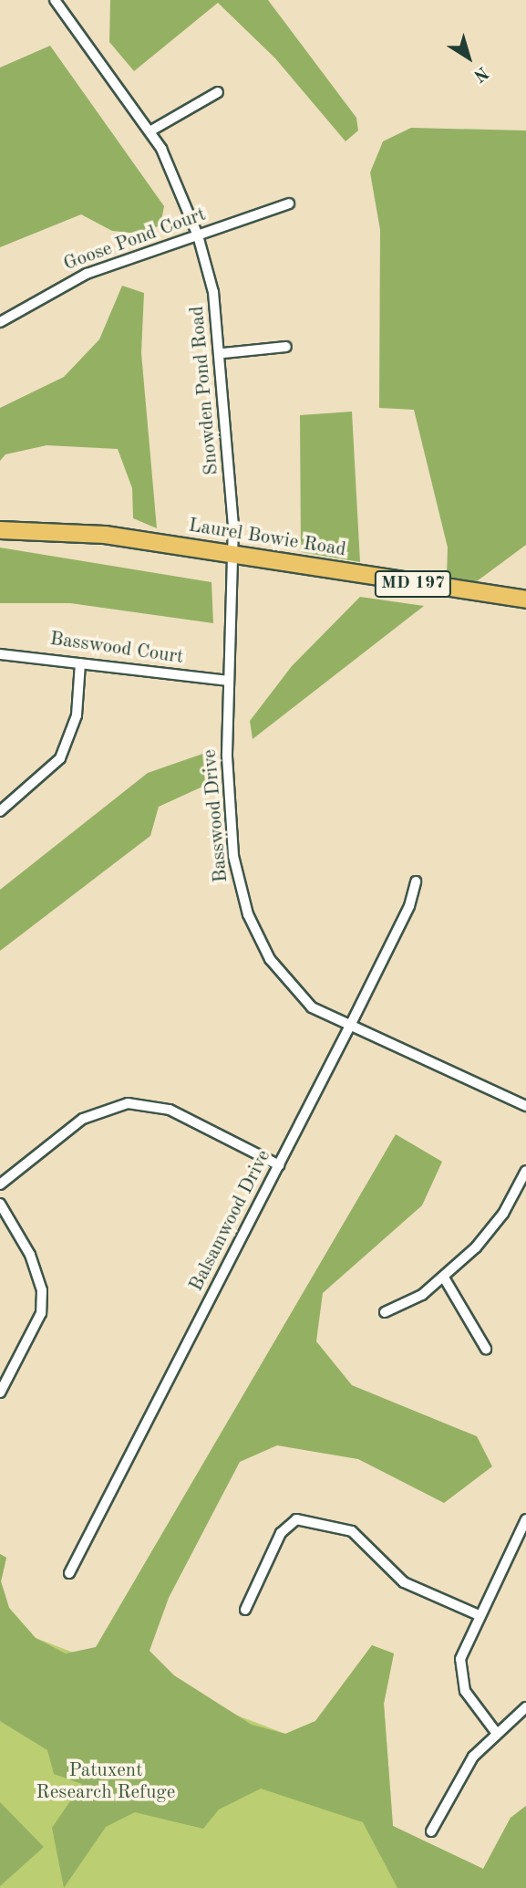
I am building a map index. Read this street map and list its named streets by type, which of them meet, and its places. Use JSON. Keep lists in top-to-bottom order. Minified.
{"streets":{"main road":["Laurel Bowie Road","MD 197"],"street":["Goose Pond Court","Snowden Pond Road","Basswood Court","Basswood Drive","Balsamwood Drive"]},"crossings":[["Goose Pond Court","Snowden Pond Road"],["Snowden Pond Road","Laurel Bowie Road"],["Snowden Pond Road","Basswood Drive"],["Laurel Bowie Road","Basswood Drive"],["Basswood Court","Basswood Drive"],["Basswood Drive","Balsamwood Drive"]],"parks":["Patuxent Research Refuge"],"north":"bottom right"}
